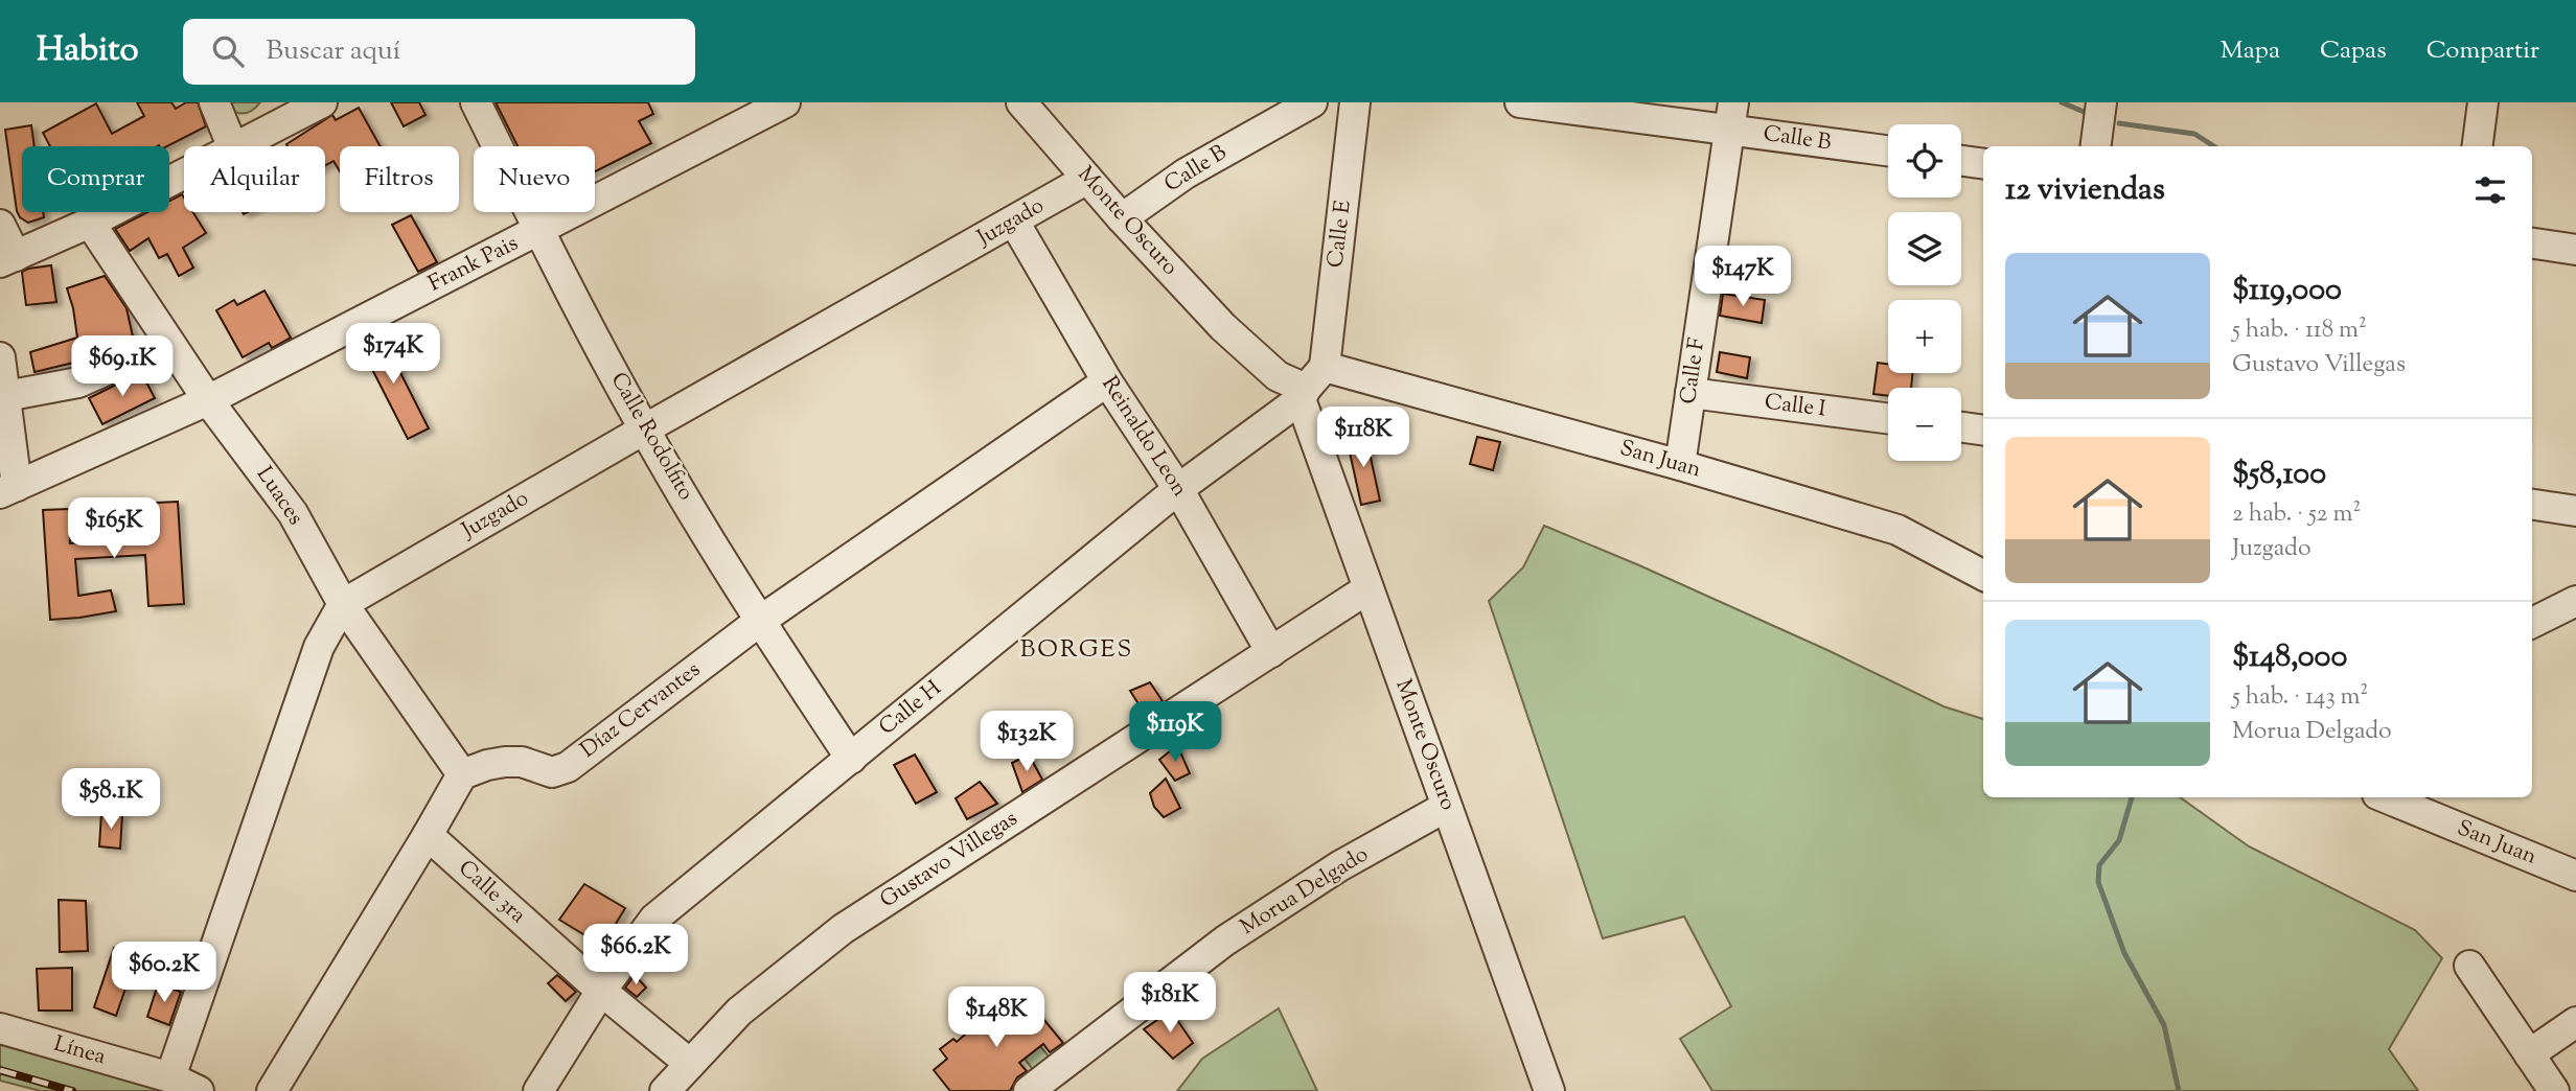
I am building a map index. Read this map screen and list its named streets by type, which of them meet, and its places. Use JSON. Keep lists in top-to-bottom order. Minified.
{"streets":{"street":["Calle B","Monte Oscuro","Juzgado","Calle E","Frank Pais","Calle F","Calle I","Calle Rodolfito","Reinaldo Leon","San Juan","Luaces","Calle H","Díaz Cervantes","Gustavo Villegas","Morua Delgado","Calle 3ra","Línea"]},"crossings":[["Calle B","Monte Oscuro"],["Calle B","Calle F"],["Monte Oscuro","Juzgado"],["Monte Oscuro","Calle H"],["Monte Oscuro","Gustavo Villegas"],["Monte Oscuro","Morua Delgado"],["Juzgado","Calle Rodolfito"],["Juzgado","Reinaldo Leon"],["Juzgado","Luaces"],["Juzgado","Línea"],["Calle E","San Juan"],["Calle E","Calle H"],["Frank Pais","Calle Rodolfito"],["Frank Pais","Luaces"],["Calle F","Calle I"],["Calle F","San Juan"],["Calle Rodolfito","Calle H"],["Calle Rodolfito","Díaz Cervantes"],["Reinaldo Leon","Calle H"],["Reinaldo Leon","Díaz Cervantes"],["Reinaldo Leon","Gustavo Villegas"],["San Juan","Calle H"],["Luaces","Díaz Cervantes"],["Calle H","Calle 3ra"],["Gustavo Villegas","Calle 3ra"]],"districts":["BORGES"],"page":{"header":"Habito","search":"Buscar aquí","nav":["Mapa","Capas","Compartir"],"map_buttons":["+","−"],"chip":["Comprar","Alquilar","Filtros","Nuevo"],"heading":"12 viviendas","list":[{"name":"$119,000","note":"5 hab. · 118 m² · Gustavo Villegas"},{"name":"$58,100","note":"2 hab. · 52 m² · Juzgado"},{"name":"$148,000","note":"5 hab. · 143 m² · Morua Delgado"}],"price":["$147K","$174K","$69.1K","$118K","$165K","$119K","$132K","$58.1K","$66.2K","$60.2K","$181K","$148K"]}}
